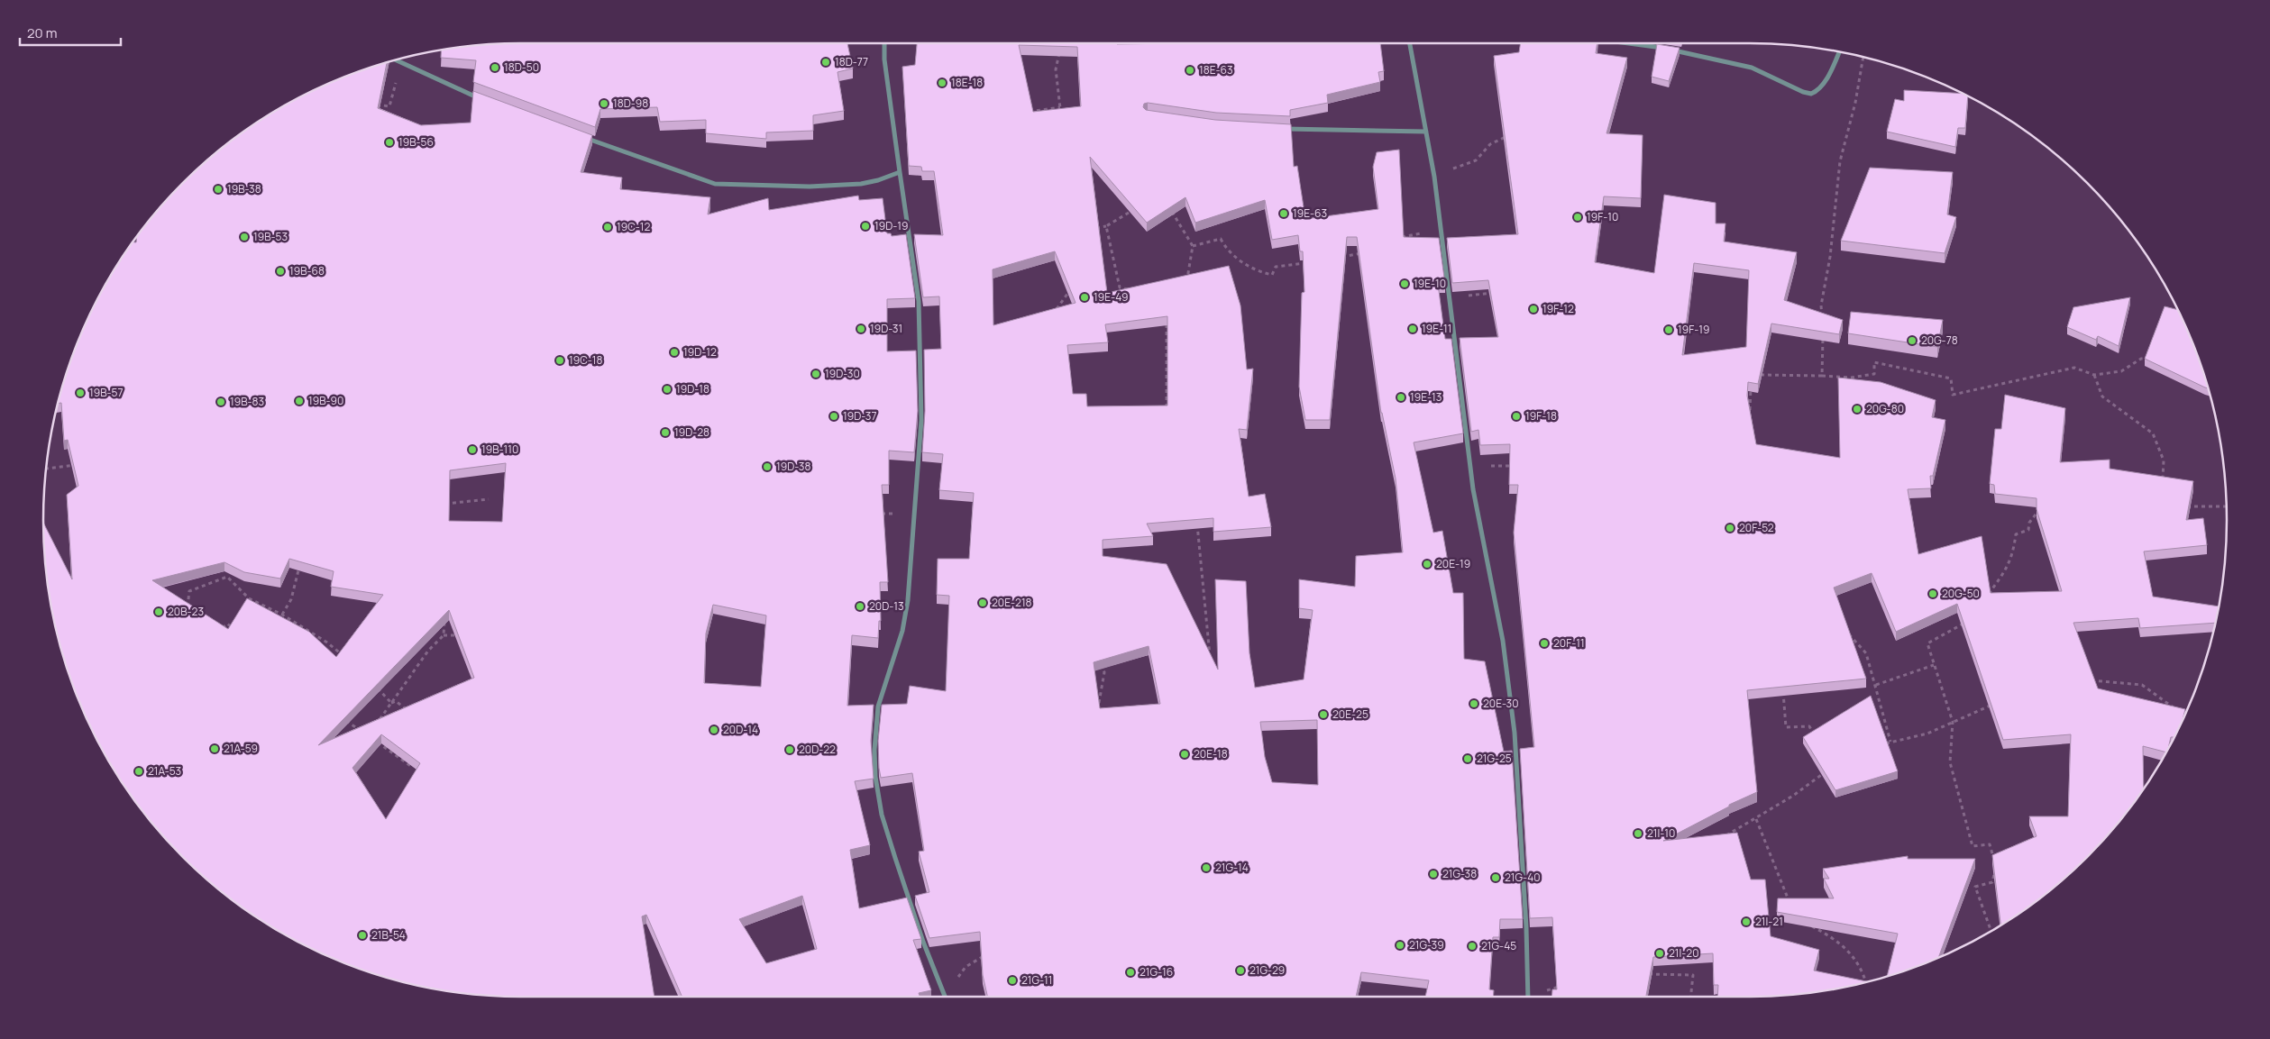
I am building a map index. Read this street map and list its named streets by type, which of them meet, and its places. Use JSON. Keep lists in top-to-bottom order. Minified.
{"places":["18D-77","18D-50","18E-63","18E-18","18D-98","19B-56","19B-38","19E-63","19F-10","19D-19","19C-12","19B-53","19B-68","19E-10","19E-49","19F-12","19D-31","19E-11","19F-19","20G-78","19D-12","19C-18","19D-30","19D-18","19B-57","19E-13","19B-90","19B-83","20G-80","19D-37","19F-18","19D-28","19B-110","19D-38","20F-52","20E-19","20G-50","20E-218","20D-13","20B-23","20F-11","20E-30","20E-25","20D-14","21A-59","20D-22","20E-18","21G-25","21A-53","21I-10","21G-14","21G-38","21G-40","21I-21","21B-54","21G-39","21G-45","21I-20","21G-29","21G-16","21G-11"],"scale_bar":"20 m"}
